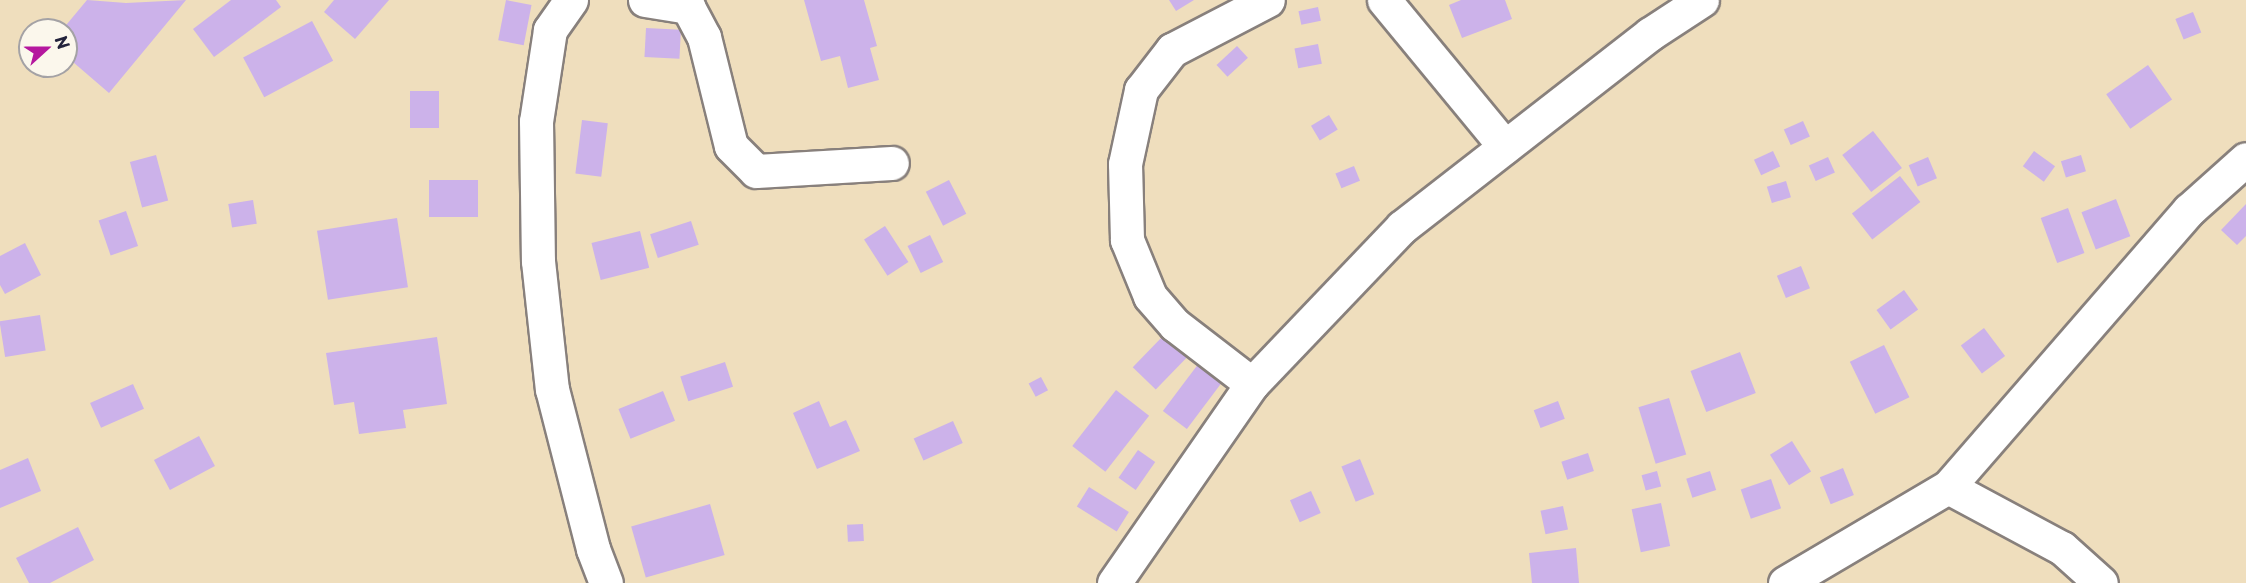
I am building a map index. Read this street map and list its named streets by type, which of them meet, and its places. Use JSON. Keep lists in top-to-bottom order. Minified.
{"north":"right"}
